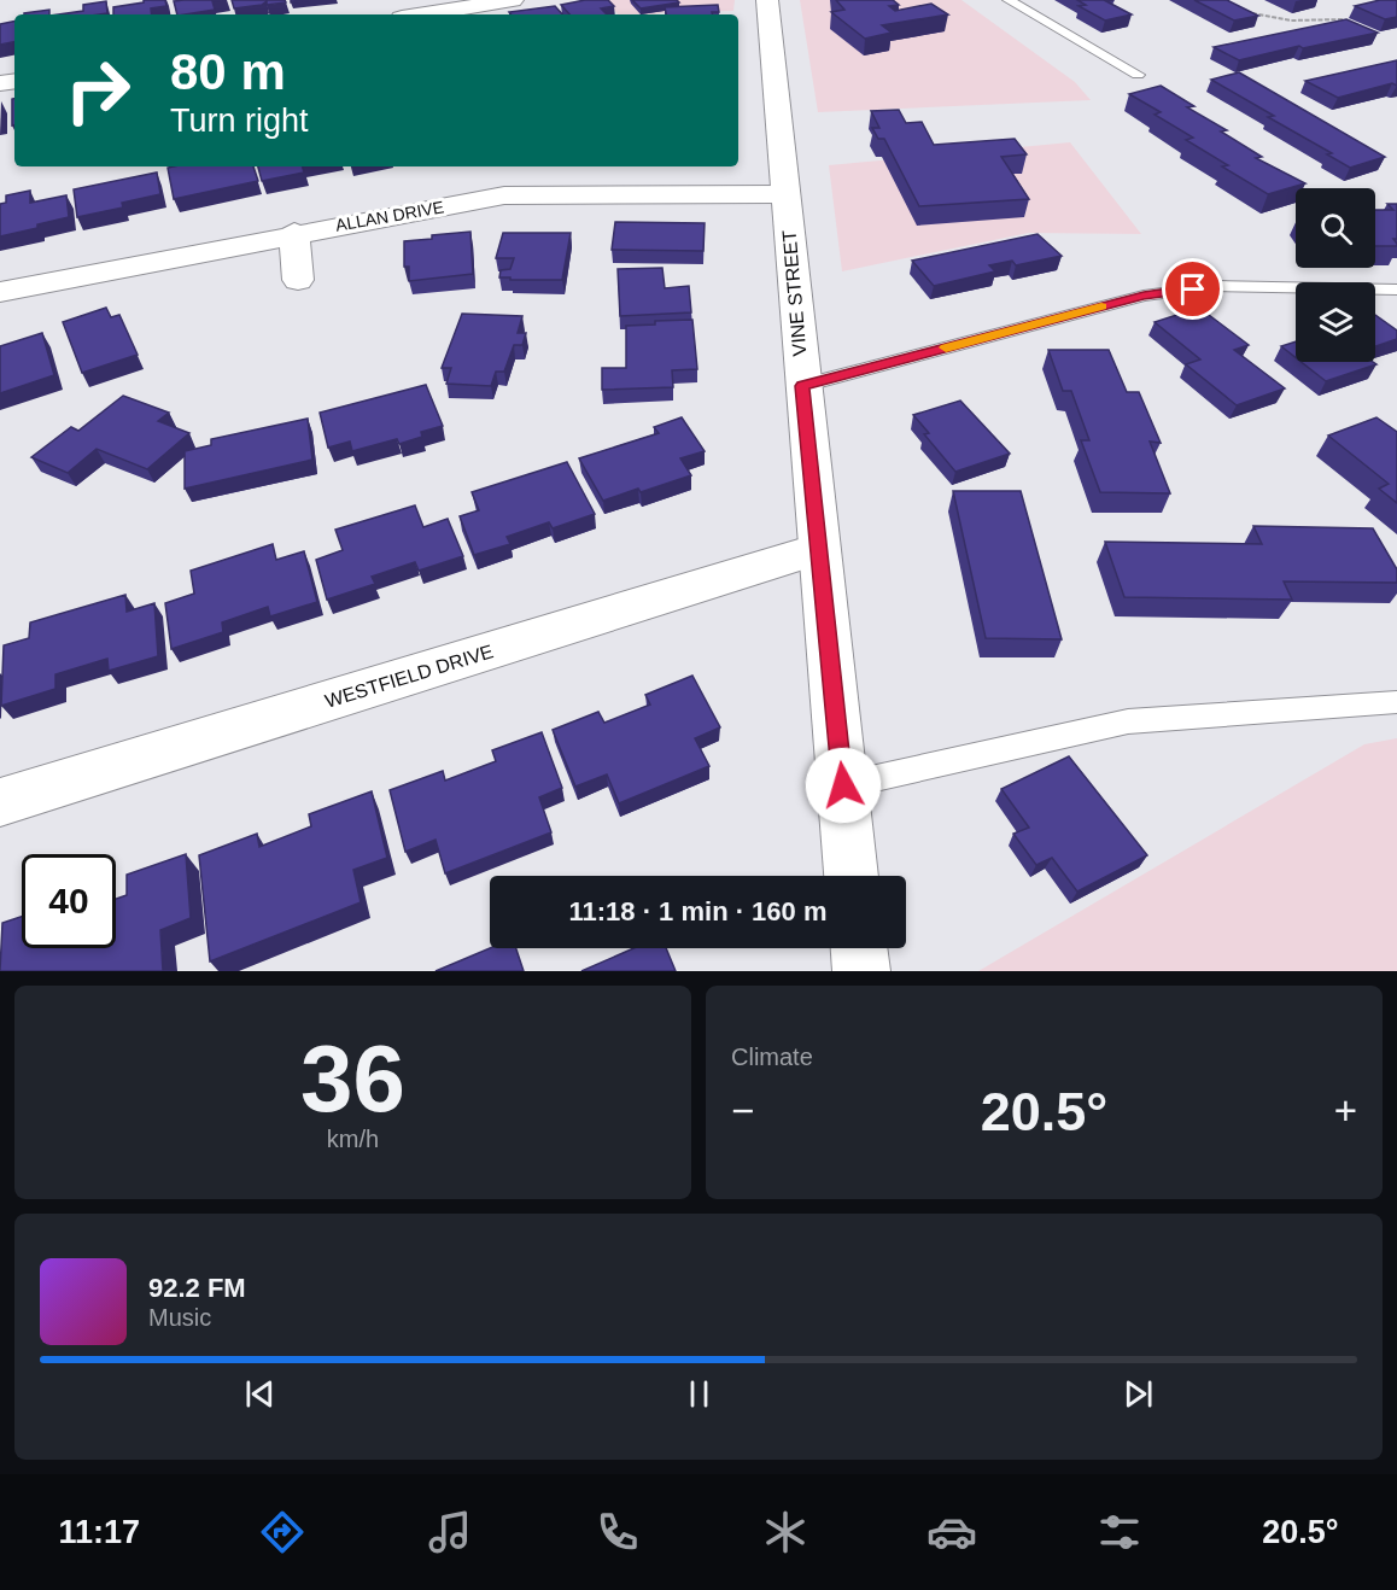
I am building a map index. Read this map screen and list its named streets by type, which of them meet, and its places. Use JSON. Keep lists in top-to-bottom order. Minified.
{"streets":{"street":["ALLAN DRIVE","VINE STREET","WESTFIELD DRIVE"]},"crossings":[["ALLAN DRIVE","VINE STREET"],["VINE STREET","WESTFIELD DRIVE"]],"page":{"turn":["80 m","Turn right"],"limit":"40","trip":"11:18 · 1 min · 160 m","tile":[["36","km/h"],"Climate"],"heat":["−","20.5°","+"],"song":["92.2 FM","Music"],"tabs":["11:17","20.5°"]}}
